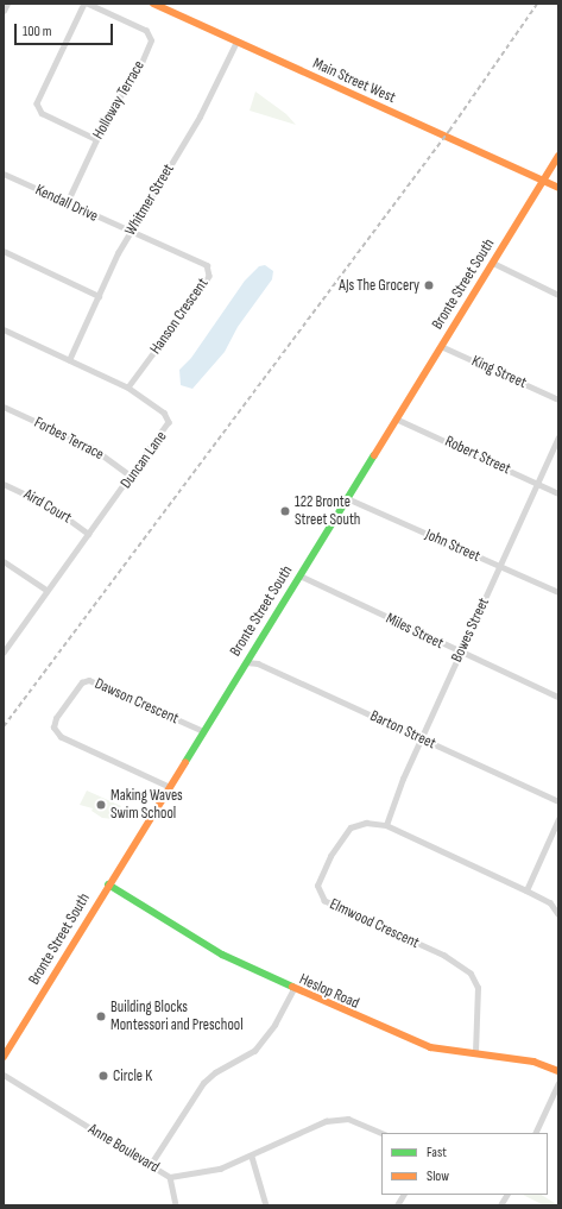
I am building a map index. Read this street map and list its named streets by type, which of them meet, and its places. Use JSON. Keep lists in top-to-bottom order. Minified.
{"streets":{"main road":["Main Street West","Bronte Street South","Heslop Road"],"street":["Holloway Terrace","Whitmer Street","Kendall Drive","Hanson Crescent","King Street","Forbes Terrace","Robert Street","Duncan Lane","Aird Court","John Street","Bowes Street","Miles Street","Dawson Crescent","Barton Street","Elmwood Crescent","Anne Boulevard"]},"crossings":[["Main Street West","Whitmer Street"],["Main Street West","Bronte Street South"],["Holloway Terrace","Kendall Drive"],["Whitmer Street","Kendall Drive"],["Whitmer Street","Hanson Crescent"],["Whitmer Street","Duncan Lane"],["Kendall Drive","Hanson Crescent"],["Bronte Street South","King Street"],["Bronte Street South","Robert Street"],["Bronte Street South","John Street"],["Bronte Street South","Miles Street"],["Bronte Street South","Dawson Crescent"],["Bronte Street South","Barton Street"],["Bronte Street South","Heslop Road"],["Hanson Crescent","Duncan Lane"],["Forbes Terrace","Duncan Lane"],["Robert Street","Bowes Street"],["Duncan Lane","Aird Court"],["John Street","Bowes Street"],["Bowes Street","Miles Street"],["Bowes Street","Barton Street"],["Bowes Street","Elmwood Crescent"],["Elmwood Crescent","Heslop Road"]],"places":["AJs The Grocery","122 Bronte Street South","Making Waves Swim School","Building Blocks Montessori and Preschool","Circle K"],"legend":["Fast","Slow"],"scale_bar":"100 m"}
